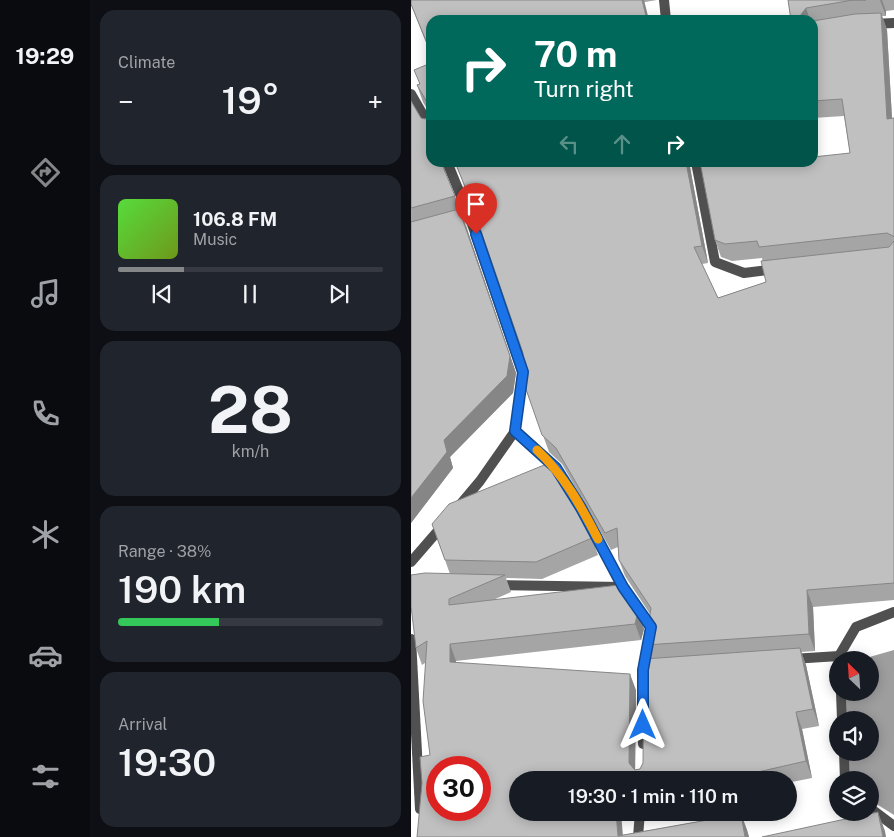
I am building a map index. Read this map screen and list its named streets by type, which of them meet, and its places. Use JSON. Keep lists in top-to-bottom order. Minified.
{"north":"top left","page":{"tabs":"19:29","tile":["Climate",["28","km/h"],["Range · 38%","190 km"],["Arrival","19:30"]],"turn":["70 m","Turn right"],"heat":["−","19°","+"],"song":["106.8 FM","Music"],"limit":"30","trip":"19:30 · 1 min · 110 m"}}
